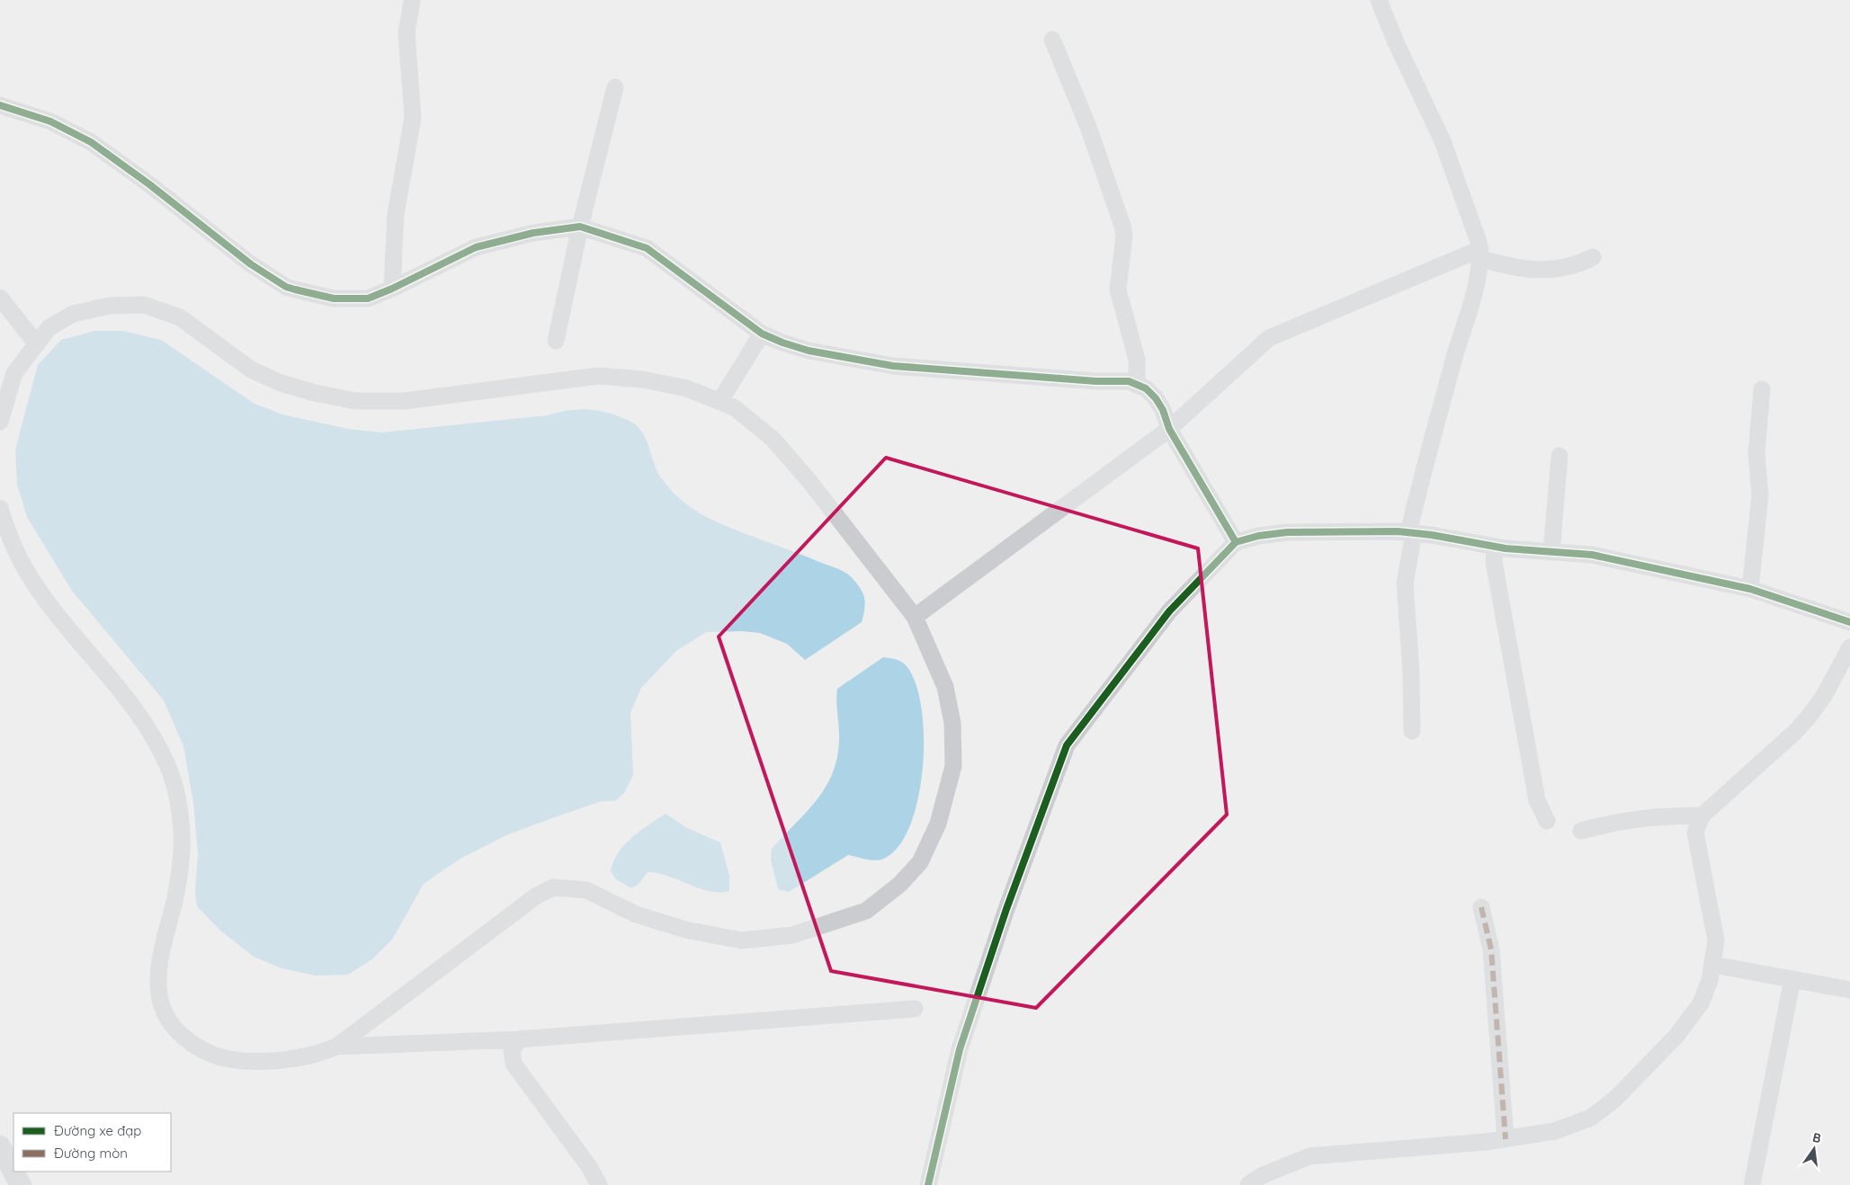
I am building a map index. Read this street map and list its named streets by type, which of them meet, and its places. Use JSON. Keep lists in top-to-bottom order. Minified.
{"legend":["Đường xe đạp","Đường mòn"],"north":"top"}
